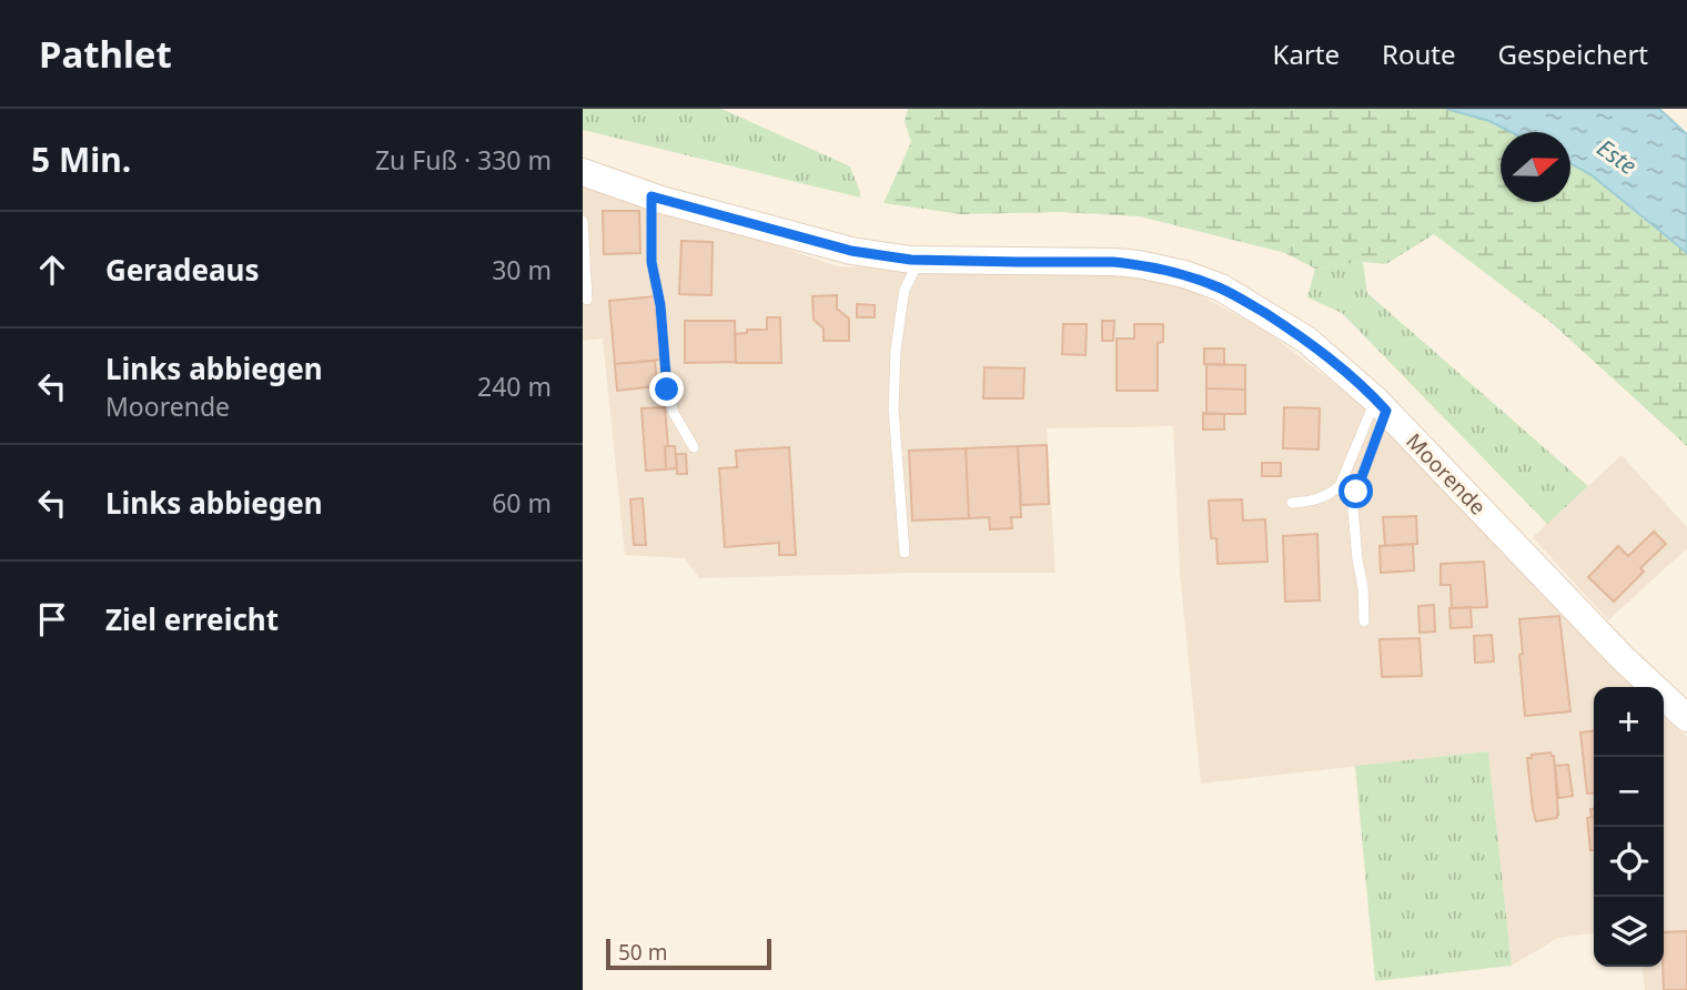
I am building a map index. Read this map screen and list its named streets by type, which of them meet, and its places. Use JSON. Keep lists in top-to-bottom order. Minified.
{"streets":{"street":["Moorende"]},"water":["Este"],"scale_bar":"50 m","north":"right","page":{"header":"Pathlet","nav":["Karte","Route","Gespeichert"],"heading":["5 Min.","Zu Fuß · 330 m"],"list":[["Geradeaus","30 m"],["Links abbiegen","Moorende","240 m"],["Links abbiegen","60 m"],"Ziel erreicht"],"map_buttons":["+","−"],"scale":"50 m"}}
